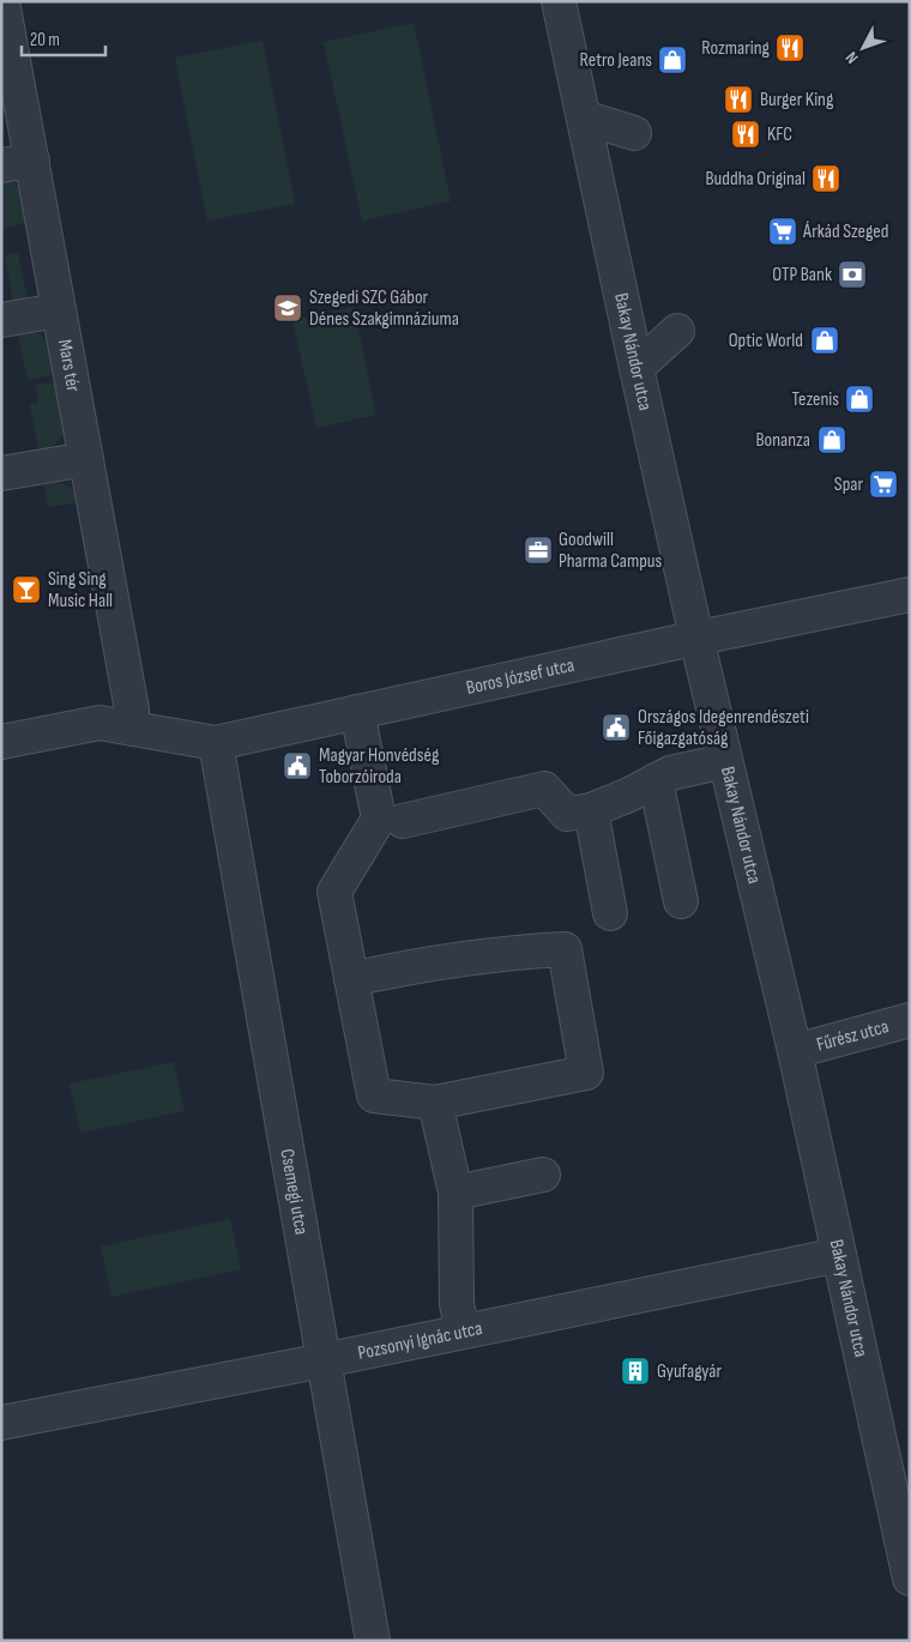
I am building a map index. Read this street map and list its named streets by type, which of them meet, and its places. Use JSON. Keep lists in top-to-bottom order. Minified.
{"streets":{"street":["Bakay Nándor utca","Mars tér","Boros József utca","Fűrész utca","Csemegi utca","Pozsonyi Ignác utca"]},"crossings":[["Bakay Nándor utca","Boros József utca"],["Bakay Nándor utca","Fűrész utca"],["Bakay Nándor utca","Pozsonyi Ignác utca"],["Mars tér","Boros József utca"],["Boros József utca","Csemegi utca"],["Csemegi utca","Pozsonyi Ignác utca"]],"places":{"restaurant":["Rozmaring","Burger King","KFC","Buddha Original"],"shop":["Retro Jeans","Optic World","Tezenis","Bonanza"],"supermarket":["Árkád Szeged","Spar"],"bank":["OTP Bank"],"school or university":["Szegedi SZC Gábor Dénes Szakgimnáziuma"],"office":["Goodwill Pharma Campus"],"bar":["Sing Sing Music Hall"],"public building":["Országos Idegenrendészeti Főigazgatóság","Magyar Honvédség Toborzóiroda"],"building":["Gyufagyár"]},"scale_bar":"20 m","north":"bottom left"}
